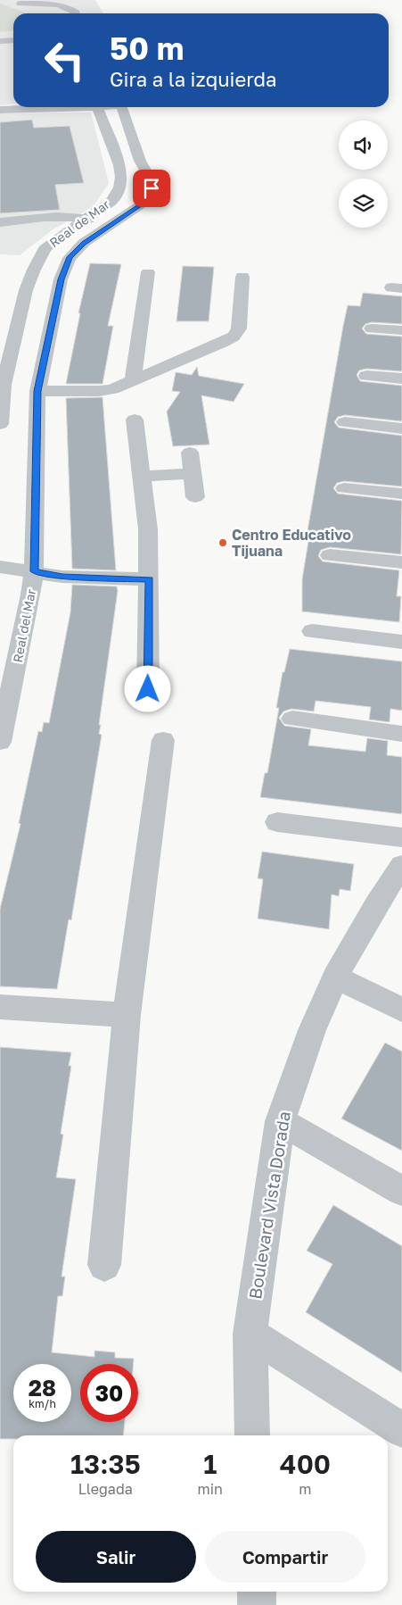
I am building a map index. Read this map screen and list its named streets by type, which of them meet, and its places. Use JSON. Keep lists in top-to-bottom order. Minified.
{"streets":{"street":["Real de Mar","Real del Mar","Boulevard Vista Dorada"]},"places":["Centro Educativo Tijuana"],"page":{"turn":["50 m","Gira a la izquierda"],"speed":"28 km/h","limit":"30","eta":["13:35","Llegada","1","min","400","m"],"buttons":["Salir","Compartir"]}}
